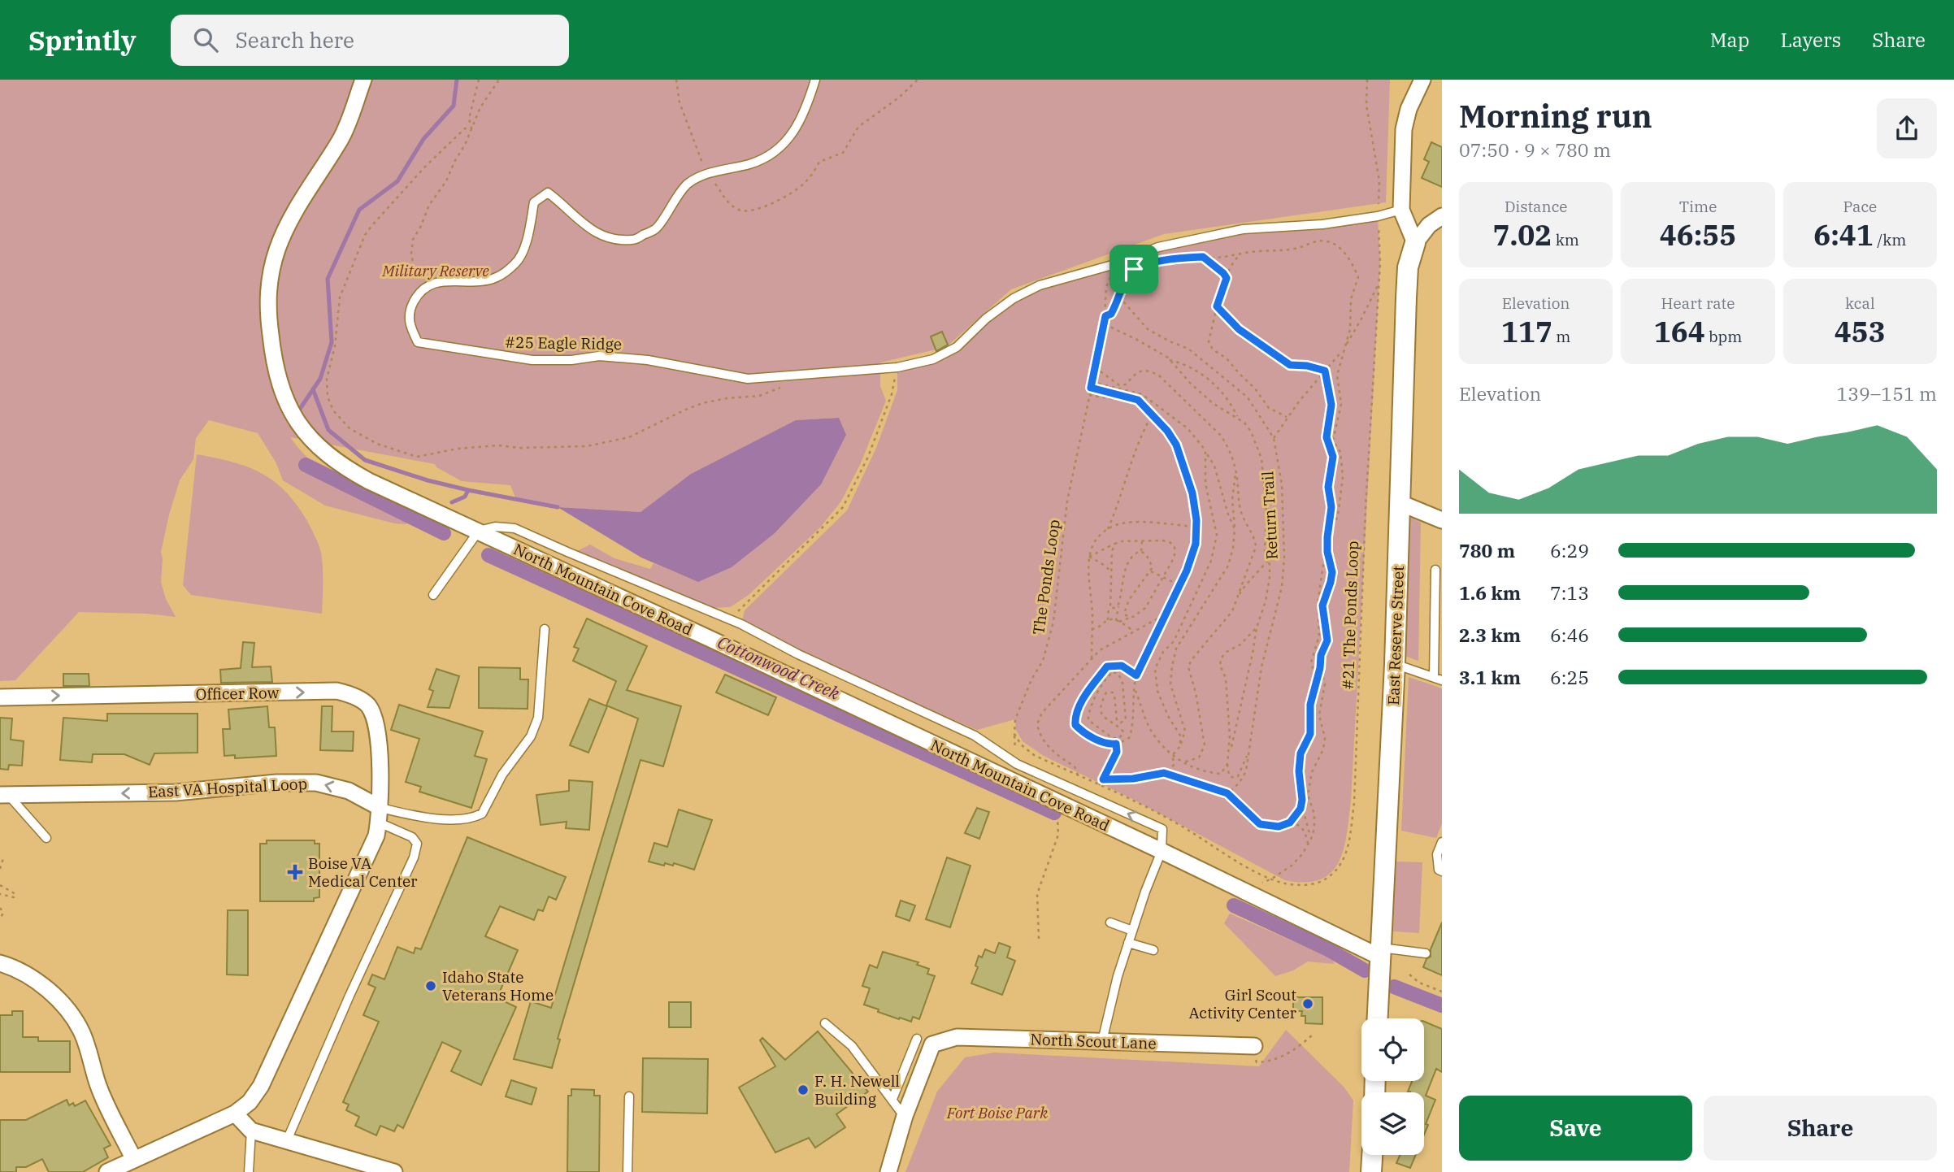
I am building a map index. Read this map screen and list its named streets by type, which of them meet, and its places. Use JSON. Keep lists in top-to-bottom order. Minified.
{"streets":{"street":["North Mountain Cove Road","East Reserve Street","Officer Row","East VA Hospital Loop","North Scout Lane"],"lane":["#25 Eagle Ridge"],"path":["Return Trail","The Ponds Loop","#21 The Ponds Loop"]},"crossings":[["The Ponds Loop","#21 The Ponds Loop"],["North Mountain Cove Road","East Reserve Street"],["Officer Row","East VA Hospital Loop"]],"one_way":["Officer Row","East VA Hospital Loop"],"water":["Cottonwood Creek"],"parks":["Military Reserve","Fort Boise Park"],"places":{"health":["Boise VA Medical Center"],"other":["Idaho State Veterans Home","Girl Scout Activity Center","F. H. Newell Building"]},"page":{"header":"Sprintly","search":"Search here","nav":["Map","Layers","Share"],"heading":["Morning run","07:50 · 9 × 780 m"],"stats":[["Distance","7.02 km"],["Time","46:55"],["Pace","6:41 /km"],["Elevation","117 m"],["Heart rate","164 bpm"],["kcal","453"]],"chart":["Elevation","139–151 m"],"list":[{"name":"780 m","note":"6:29"},{"name":"1.6 km","note":"7:13"},{"name":"2.3 km","note":"6:46"},{"name":"3.1 km","note":"6:25"}],"buttons":["Save","Share"]}}
